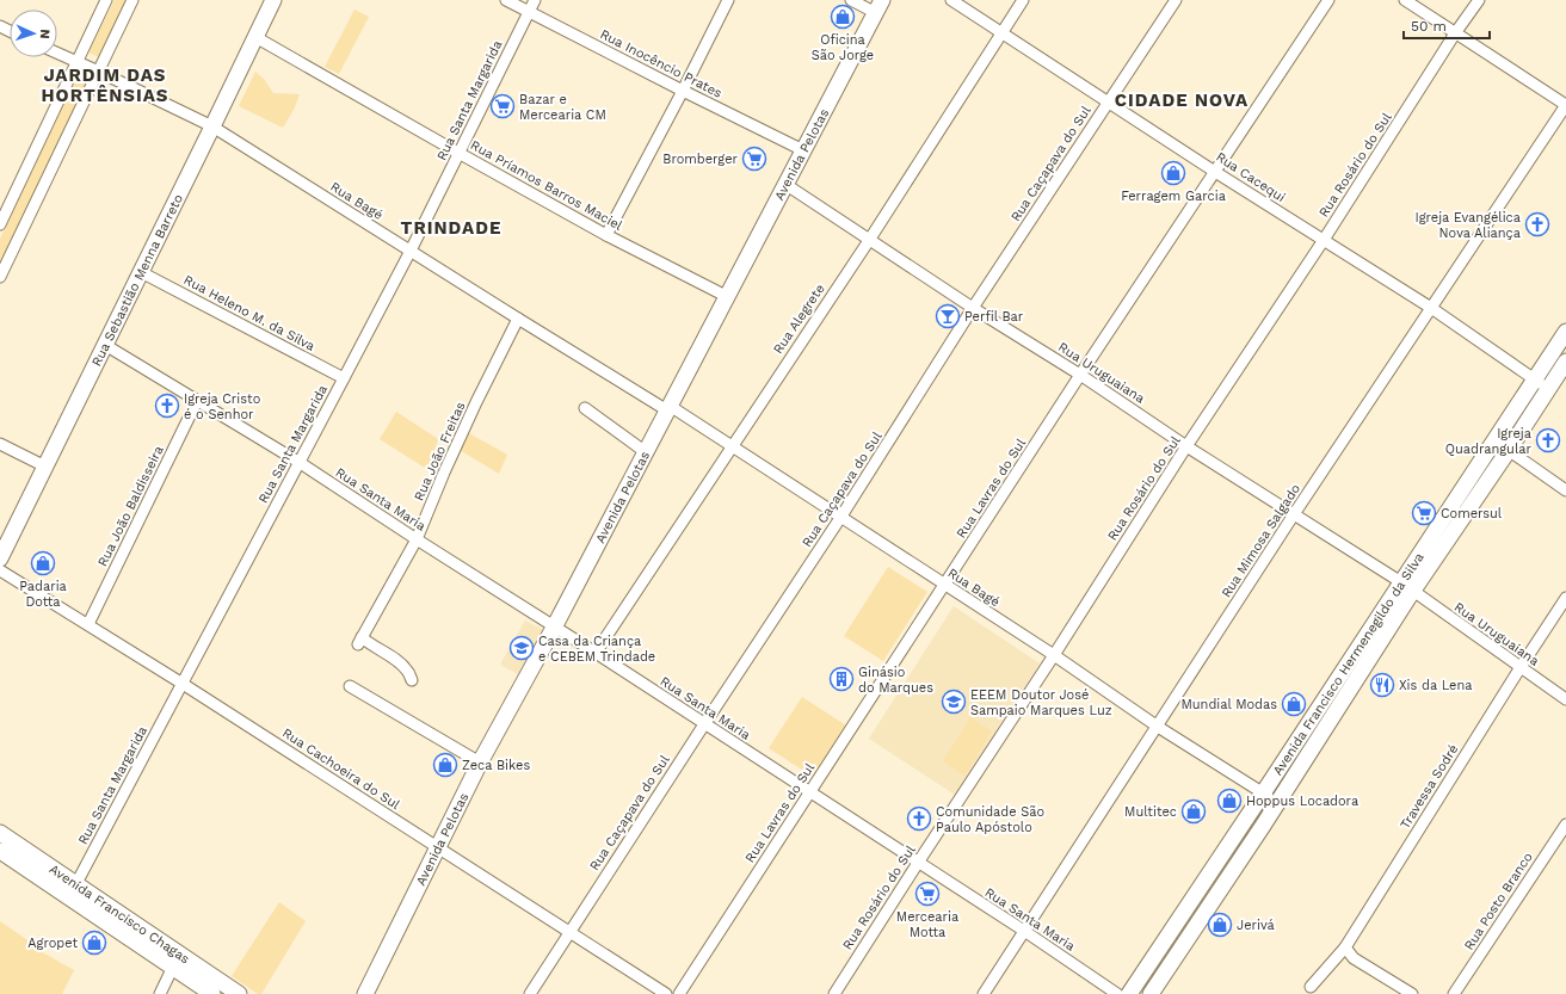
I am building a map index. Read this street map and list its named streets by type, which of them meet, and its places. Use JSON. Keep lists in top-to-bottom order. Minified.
{"streets":{"main road":["Avenida Pelotas","Rua Sebastião Menna Barreto","Avenida Francisco Hermenegildo da Silva","Avenida Francisco Chagas"],"street":["Rua Inocêncio Prates","Rua Santa Margarida","Rua Caçapava do Sul","Rua Rosário do Sul","Rua Cacequi","Rua Príamos Barros Maciel","Rua Bagé","Rua Heleno M. da Silva","Rua Alegrete","Rua Uruguaiana","Rua João Freitas","Rua Lavras do Sul","Rua Santa Maria","Rua João Baldisseira","Rua Mimosa Salgado","Rua Cachoeira do Sul","Travessa Sodré","Rua Posto Branco"]},"crossings":[["Rua Inocêncio Prates","Rua Santa Margarida"],["Rua Inocêncio Prates","Avenida Pelotas"],["Rua Santa Margarida","Rua Príamos Barros Maciel"],["Rua Santa Margarida","Rua Bagé"],["Rua Santa Margarida","Rua Heleno M. da Silva"],["Rua Santa Margarida","Rua Santa Maria"],["Rua Santa Margarida","Rua Cachoeira do Sul"],["Rua Santa Margarida","Avenida Francisco Chagas"],["Avenida Pelotas","Rua Príamos Barros Maciel"],["Avenida Pelotas","Rua Bagé"],["Avenida Pelotas","Rua Uruguaiana"],["Avenida Pelotas","Rua Santa Maria"],["Avenida Pelotas","Rua Cachoeira do Sul"],["Rua Caçapava do Sul","Rua Cacequi"],["Rua Caçapava do Sul","Rua Bagé"],["Rua Caçapava do Sul","Rua Uruguaiana"],["Rua Caçapava do Sul","Rua Santa Maria"],["Rua Caçapava do Sul","Rua Cachoeira do Sul"],["Rua Rosário do Sul","Rua Cacequi"],["Rua Rosário do Sul","Rua Bagé"],["Rua Rosário do Sul","Rua Uruguaiana"],["Rua Rosário do Sul","Rua Santa Maria"],["Rua Cacequi","Rua Alegrete"],["Rua Cacequi","Rua Lavras do Sul"],["Rua Cacequi","Rua Mimosa Salgado"],["Rua Cacequi","Avenida Francisco Hermenegildo da Silva"],["Rua Príamos Barros Maciel","Rua Sebastião Menna Barreto"],["Rua Bagé","Rua Sebastião Menna Barreto"],["Rua Bagé","Rua Alegrete"],["Rua Bagé","Rua João Freitas"],["Rua Bagé","Rua Lavras do Sul"],["Rua Bagé","Rua Mimosa Salgado"],["Rua Bagé","Avenida Francisco Hermenegildo da Silva"],["Rua Sebastião Menna Barreto","Rua Heleno M. da Silva"],["Rua Sebastião Menna Barreto","Rua Santa Maria"],["Rua Alegrete","Rua Uruguaiana"],["Rua Alegrete","Rua Santa Maria"],["Rua Uruguaiana","Rua Lavras do Sul"],["Rua Uruguaiana","Rua Mimosa Salgado"],["Rua Uruguaiana","Avenida Francisco Hermenegildo da Silva"],["Rua Uruguaiana","Travessa Sodré"],["Rua João Freitas","Rua Santa Maria"],["Rua Lavras do Sul","Rua Santa Maria"],["Rua Santa Maria","Rua João Baldisseira"],["Rua Santa Maria","Rua Mimosa Salgado"],["Rua João Baldisseira","Rua Cachoeira do Sul"]],"districts":["JARDIM DAS HORTÊNSIAS","CIDADE NOVA","TRINDADE"],"places":{"shop":["Oficina São Jorge","Ferragem Garcia","Padaria Dotta","Mundial Modas","Zeca Bikes","Hoppus Locadora","Multitec","Jerivá","Agropet"],"supermarket":["Bazar e Mercearia CM","Bromberger","Comersul","Mercearia Motta"],"church":["Igreja Evangélica Nova Aliança","Igreja Cristo é o Senhor","Igreja Quadrangular","Comunidade São Paulo Apóstolo"],"bar":["Perfil Bar"],"school or university":["Casa da Criança e CEBEM Trindade","EEEM Doutor José Sampaio Marques Luz"],"building":["Ginásio do Marques"],"restaurant":["Xis da Lena"]},"scale_bar":"50 m","north":"right"}
